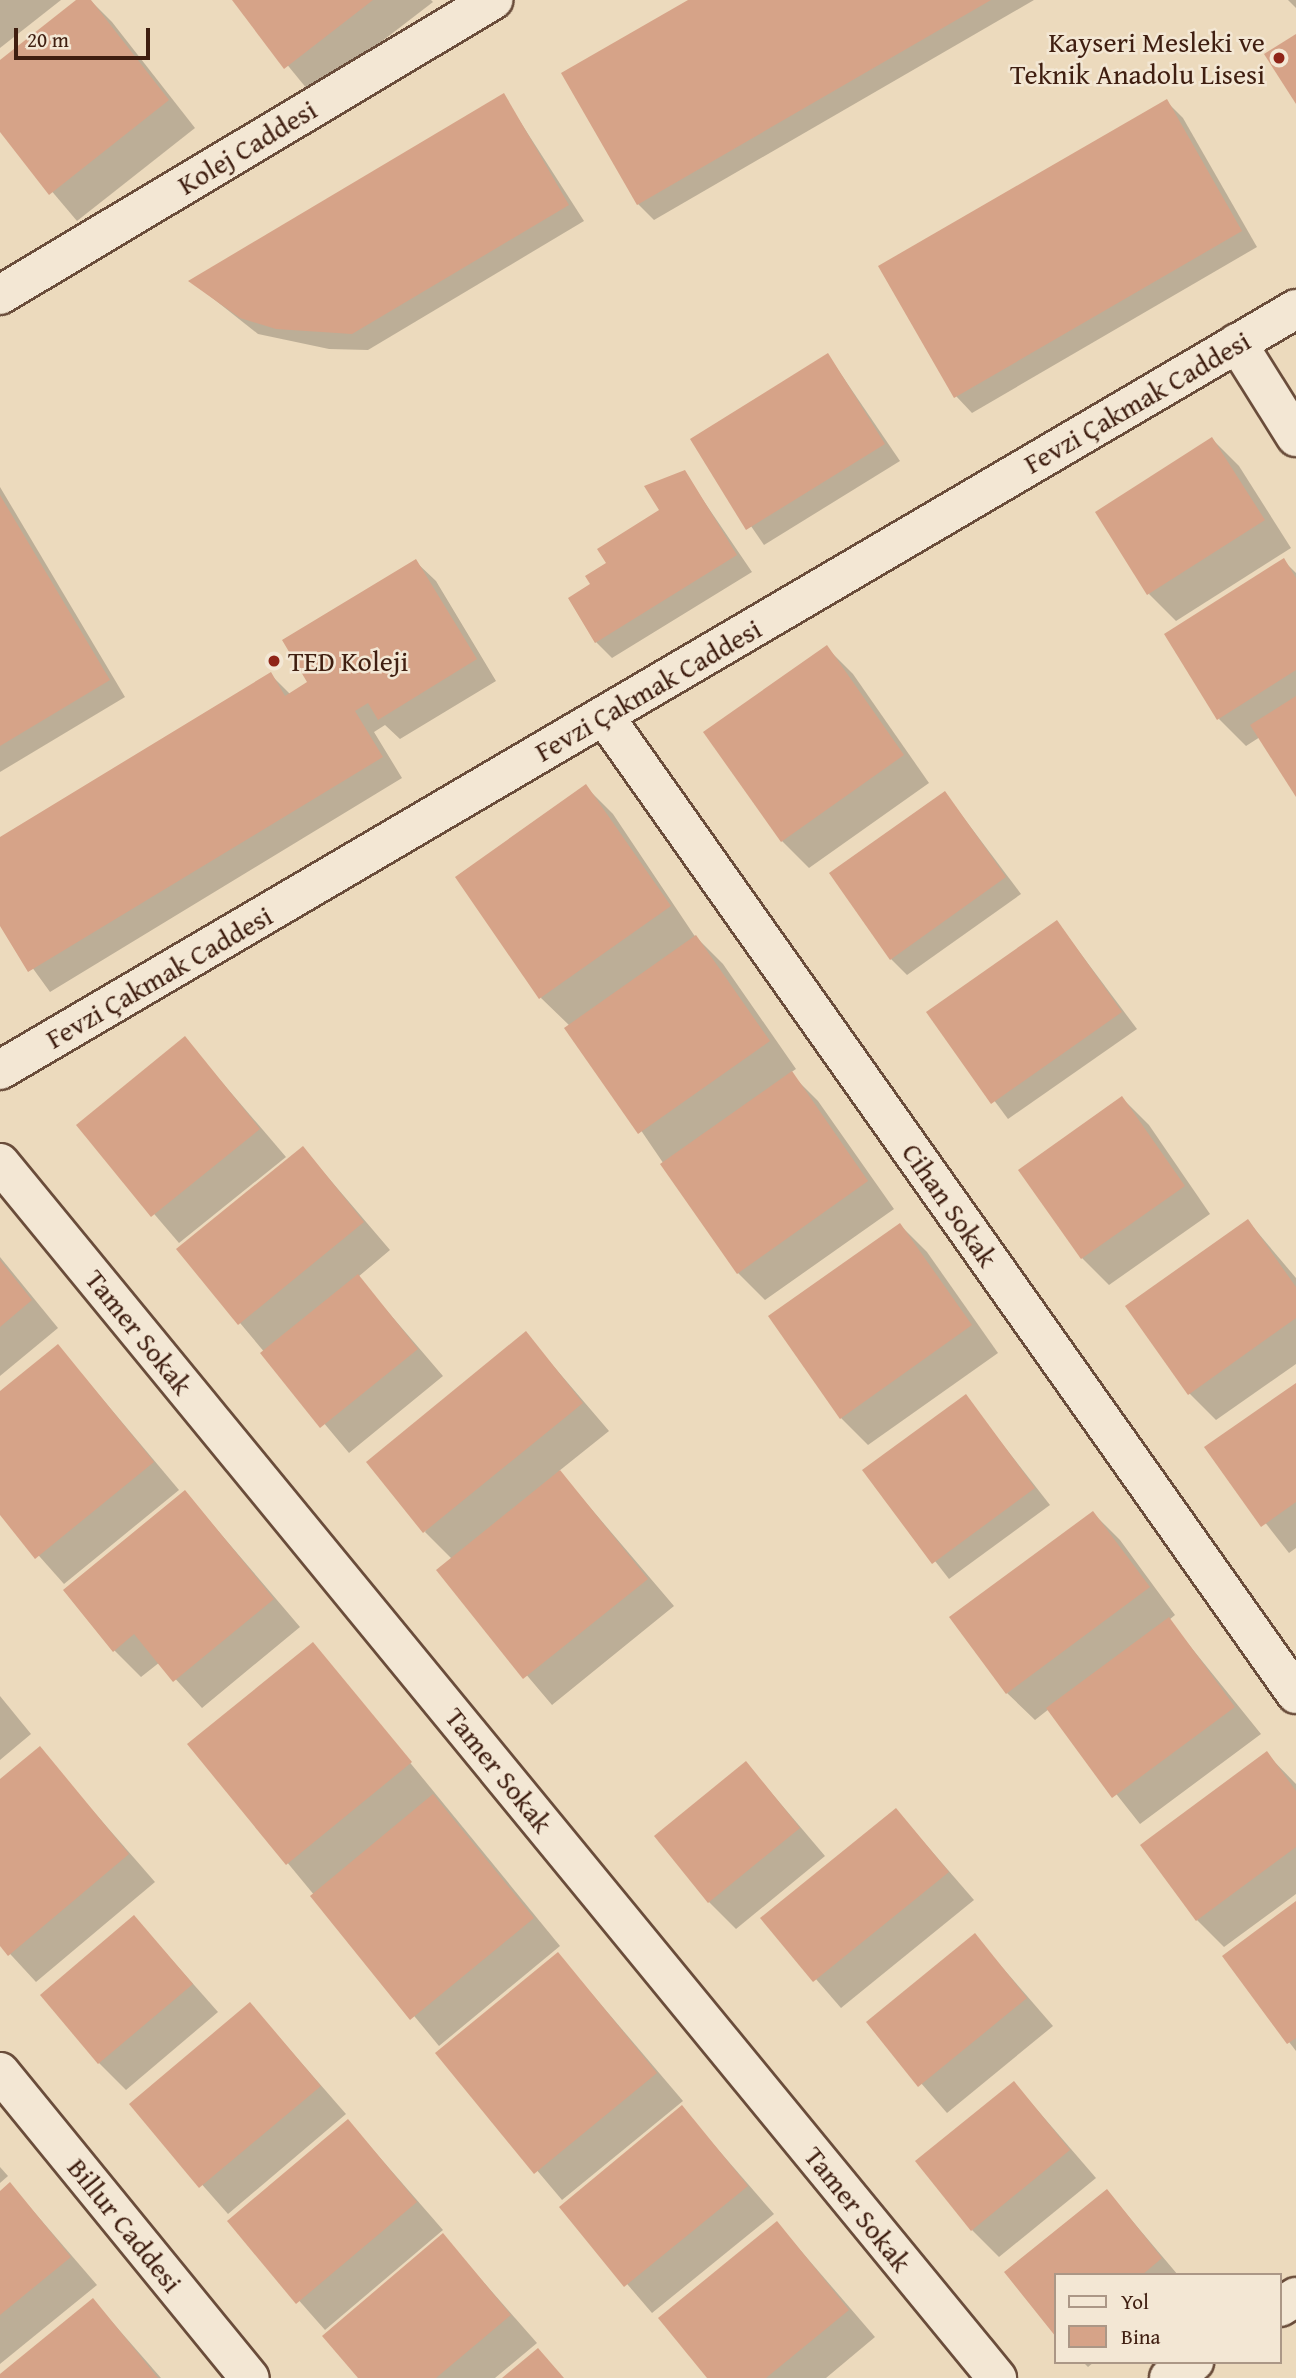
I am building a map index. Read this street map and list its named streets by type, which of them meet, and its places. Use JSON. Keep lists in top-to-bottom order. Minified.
{"streets":{"street":["Kolej Caddesi","Fevzi Çakmak Caddesi","Cihan Sokak","Tamer Sokak","Billur Caddesi"]},"crossings":[["Fevzi Çakmak Caddesi","Cihan Sokak"]],"places":["Kayseri Mesleki ve Teknik Anadolu Lisesi","TED Koleji"],"legend":["Yol","Bina"],"scale_bar":"20 m"}
